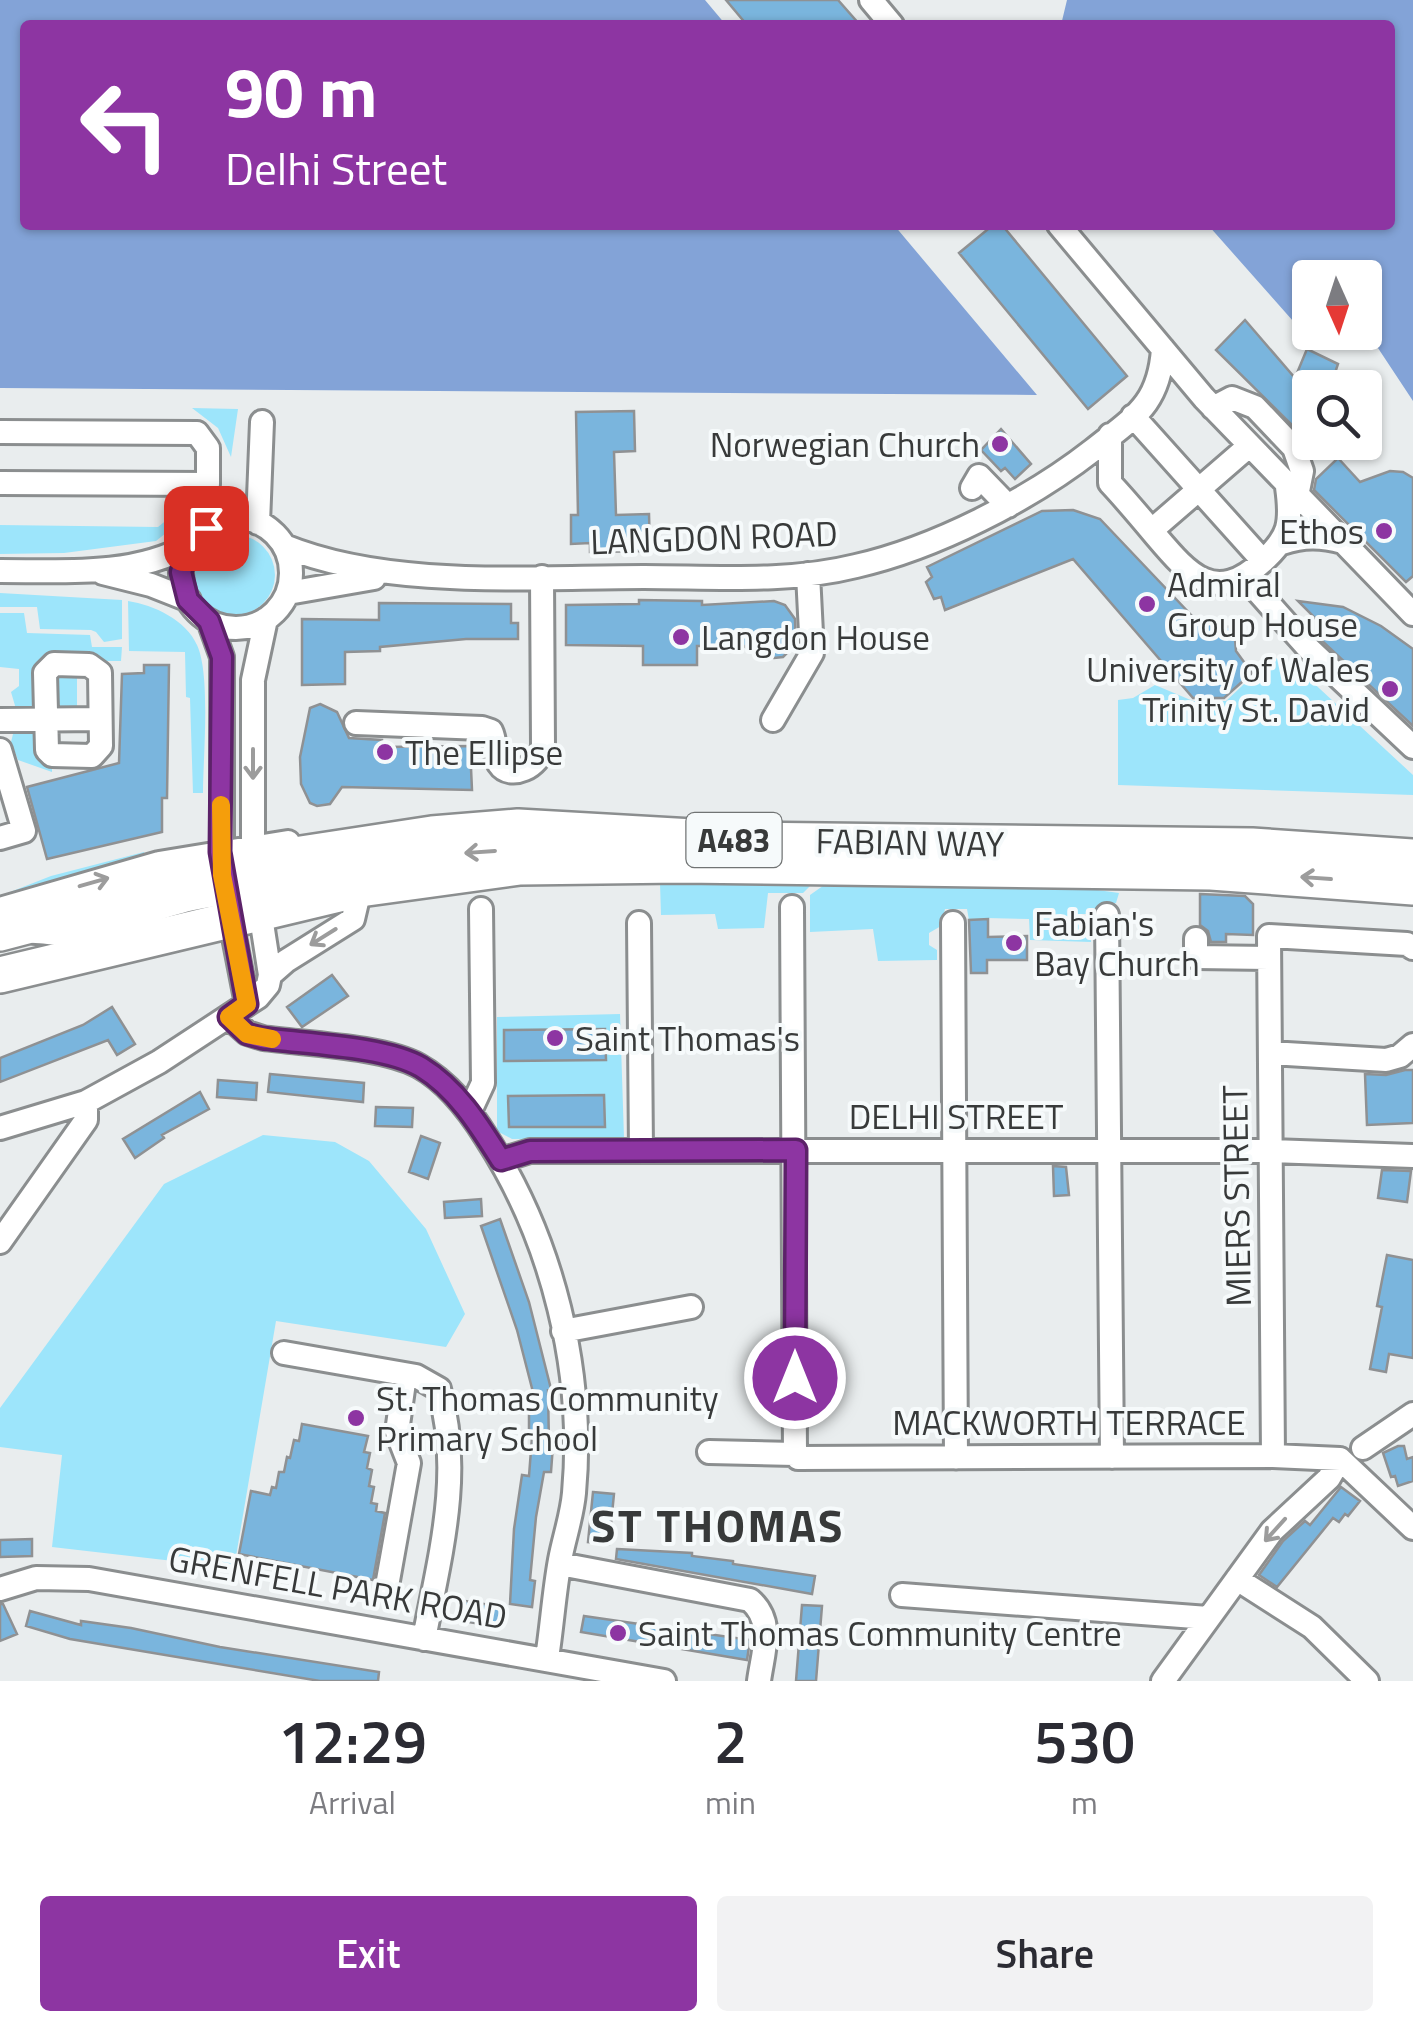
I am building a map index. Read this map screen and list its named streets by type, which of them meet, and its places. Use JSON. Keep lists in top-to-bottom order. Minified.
{"streets":{"highway":["A483","FABIAN WAY"],"street":["LANGDON ROAD","DELHI STREET","MIERS STREET","MACKWORTH TERRACE","GRENFELL PARK ROAD"]},"crossings":[["DELHI STREET","MIERS STREET"],["MIERS STREET","MACKWORTH TERRACE"]],"districts":["ST THOMAS"],"places":["Norwegian Church","Ethos","Admiral Group House","Langdon House","University of Wales Trinity St. David","The Ellipse","Fabian's Bay Church","Saint Thomas's","St. Thomas Community Primary School","Saint Thomas Community Centre"],"north":"bottom","page":{"turn":["90 m","Delhi Street"],"eta":["12:29","Arrival","2","min","530","m"],"buttons":["Exit","Share"]}}
